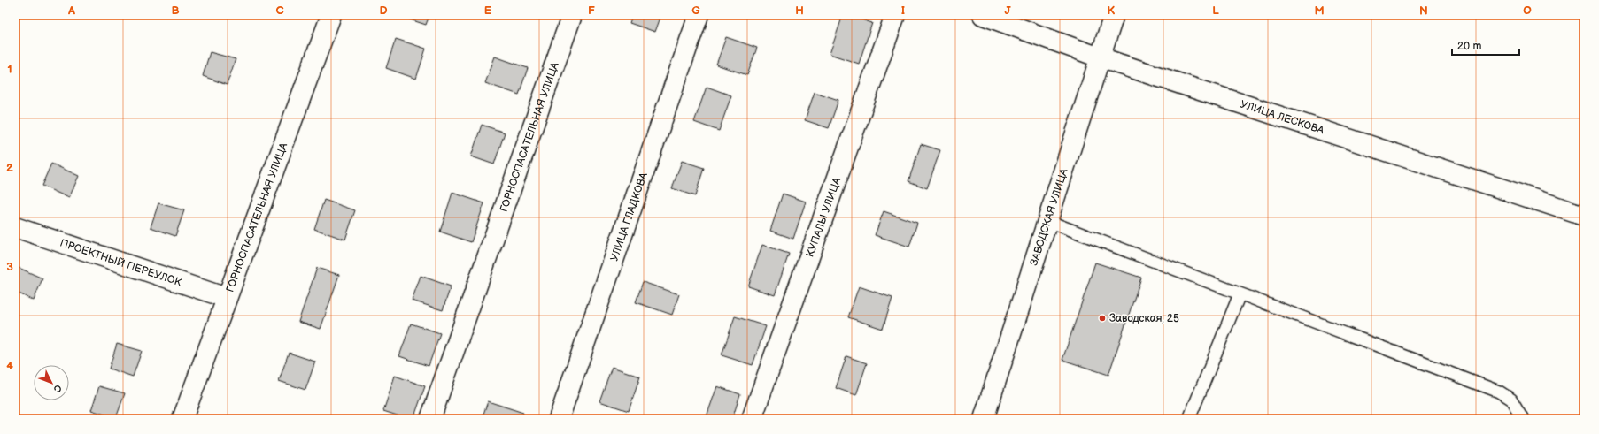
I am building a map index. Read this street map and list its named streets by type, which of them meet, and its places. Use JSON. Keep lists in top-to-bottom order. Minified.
{"streets":{"street":["УЛИЦА ЛЕСКОВА","ГОРНОСПАСАТЕЛЬНАЯ УЛИЦА","КУПАЛЫ УЛИЦА","ЗАВОДСКАЯ УЛИЦА","УЛИЦА ГЛАДКОВА","ПРОЕКТНЫЙ ПЕРЕУЛОК"]},"crossings":[["УЛИЦА ЛЕСКОВА","ЗАВОДСКАЯ УЛИЦА"],["ГОРНОСПАСАТЕЛЬНАЯ УЛИЦА","ПРОЕКТНЫЙ ПЕРЕУЛОК"]],"places":["Заводская, 25"],"scale_bar":"20 m","north":"bottom right","grid":{"columns":["A","B","C","D","E","F","G","H","I","J","K","L","M","N","O"],"rows":["1","2","3","4"]}}
